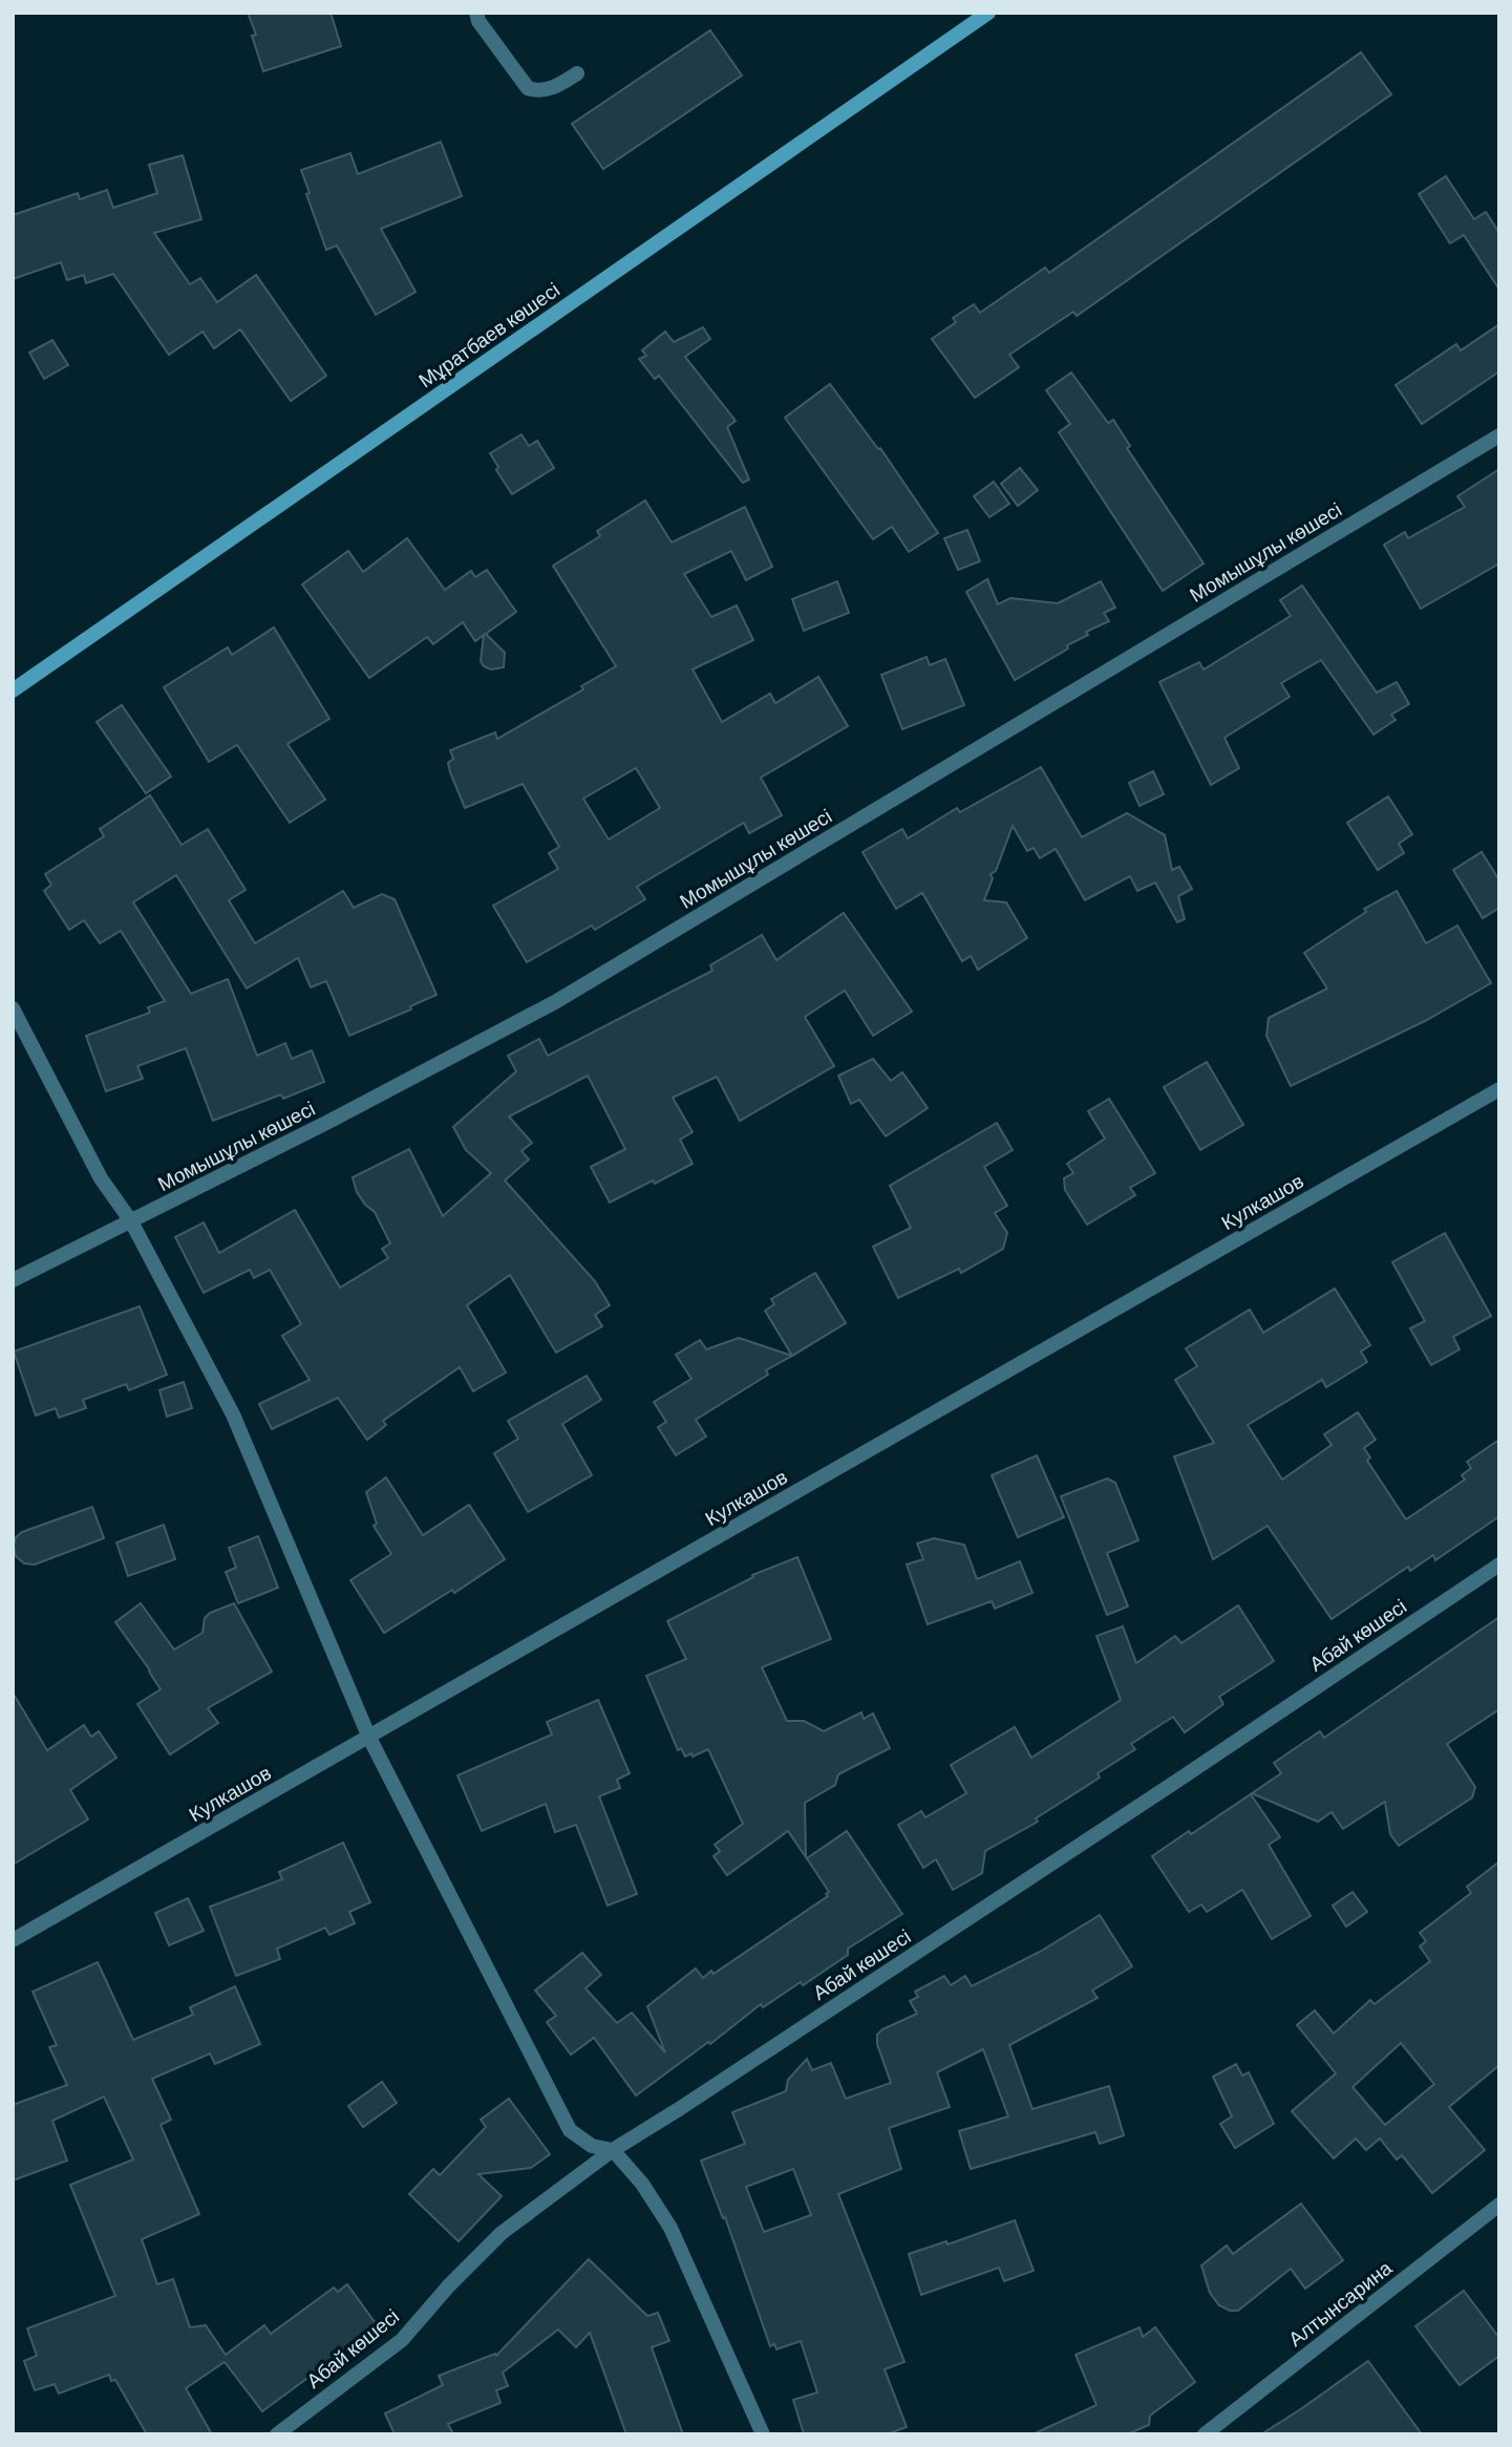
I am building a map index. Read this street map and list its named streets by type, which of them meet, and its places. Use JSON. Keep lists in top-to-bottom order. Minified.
{"streets":{"street":["Мұратбаев көшесі","Момышұлы көшесі","Кулкашов","Абай көшесі","Алтынсарина"]}}
